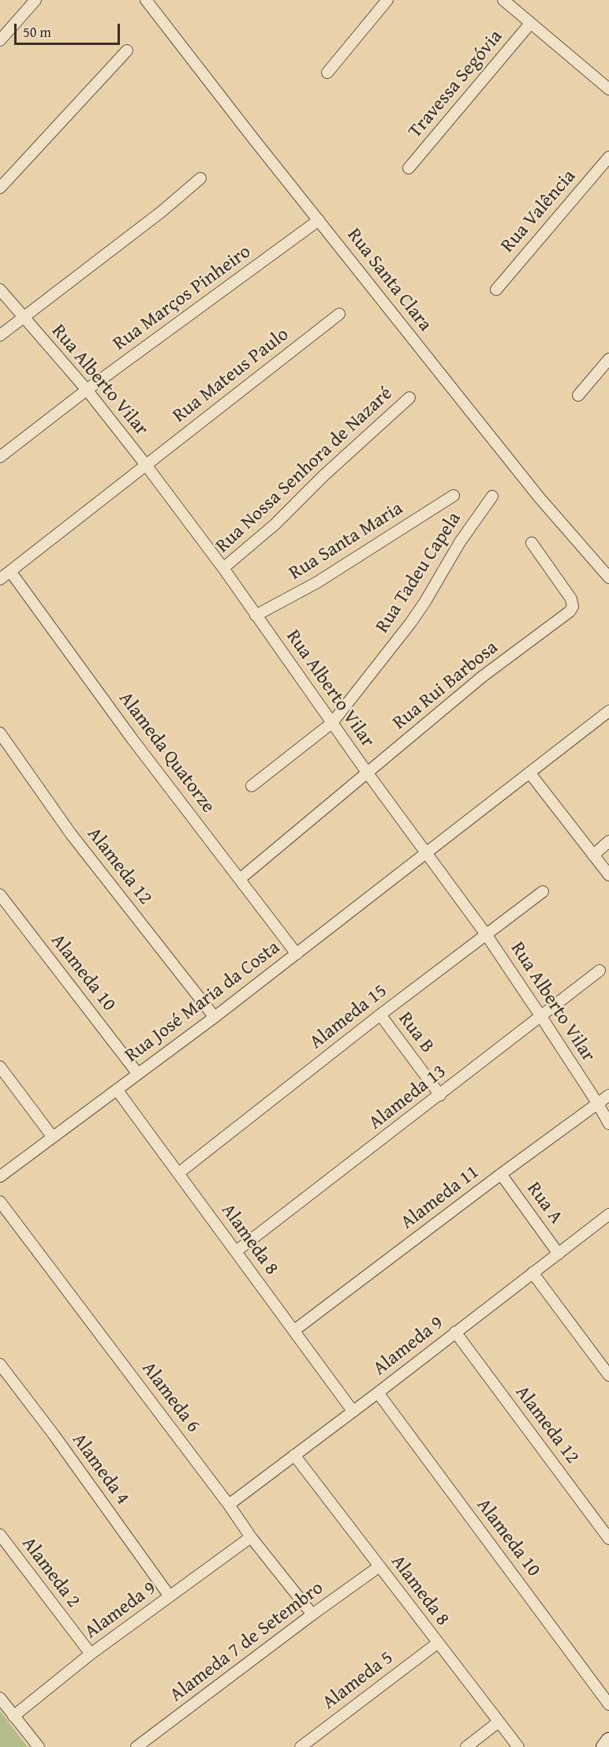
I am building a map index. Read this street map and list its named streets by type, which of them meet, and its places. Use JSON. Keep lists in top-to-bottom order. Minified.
{"streets":{"street":["Travessa Segóvia","Rua Valência","Rua Santa Clara","Rua Marços Pinheiro","Rua Mateus Paulo","Rua Alberto Vilar","Rua Nossa Senhora de Nazaré","Rua Santa Maria","Rua Tadeu Capela","Rua Rui Barbosa","Alameda Quatorze","Alameda 12","Alameda 10","Rua José Maria da Costa","Alameda 15","Rua B","Alameda 13","Alameda 11","Rua A","Alameda 8","Alameda 9","Alameda 6","Alameda 4","Alameda 2","Alameda 7 de Setembro","Alameda 5"]},"crossings":[["Rua Santa Clara","Rua Marços Pinheiro"],["Rua Marços Pinheiro","Rua Alberto Vilar"],["Rua Mateus Paulo","Rua Alberto Vilar"],["Rua Mateus Paulo","Alameda Quatorze"],["Rua Alberto Vilar","Rua Nossa Senhora de Nazaré"],["Rua Alberto Vilar","Rua Santa Maria"],["Rua Alberto Vilar","Rua Tadeu Capela"],["Rua Alberto Vilar","Rua Rui Barbosa"],["Rua Alberto Vilar","Rua José Maria da Costa"],["Rua Alberto Vilar","Alameda 15"],["Rua Alberto Vilar","Alameda 13"],["Rua Alberto Vilar","Alameda 11"],["Rua Rui Barbosa","Alameda Quatorze"],["Alameda Quatorze","Rua José Maria da Costa"],["Alameda 12","Rua José Maria da Costa"],["Alameda 12","Alameda 9"],["Alameda 10","Rua José Maria da Costa"],["Alameda 10","Alameda 9"],["Rua José Maria da Costa","Alameda 8"],["Alameda 15","Rua B"],["Alameda 15","Alameda 8"],["Rua B","Alameda 13"],["Alameda 13","Alameda 8"],["Alameda 11","Rua A"],["Alameda 11","Alameda 8"],["Rua A","Alameda 9"],["Alameda 8","Alameda 9"],["Alameda 8","Alameda 7 de Setembro"],["Alameda 8","Alameda 5"],["Alameda 9","Alameda 6"],["Alameda 9","Alameda 4"],["Alameda 9","Alameda 2"],["Alameda 6","Alameda 7 de Setembro"]],"scale_bar":"50 m"}
